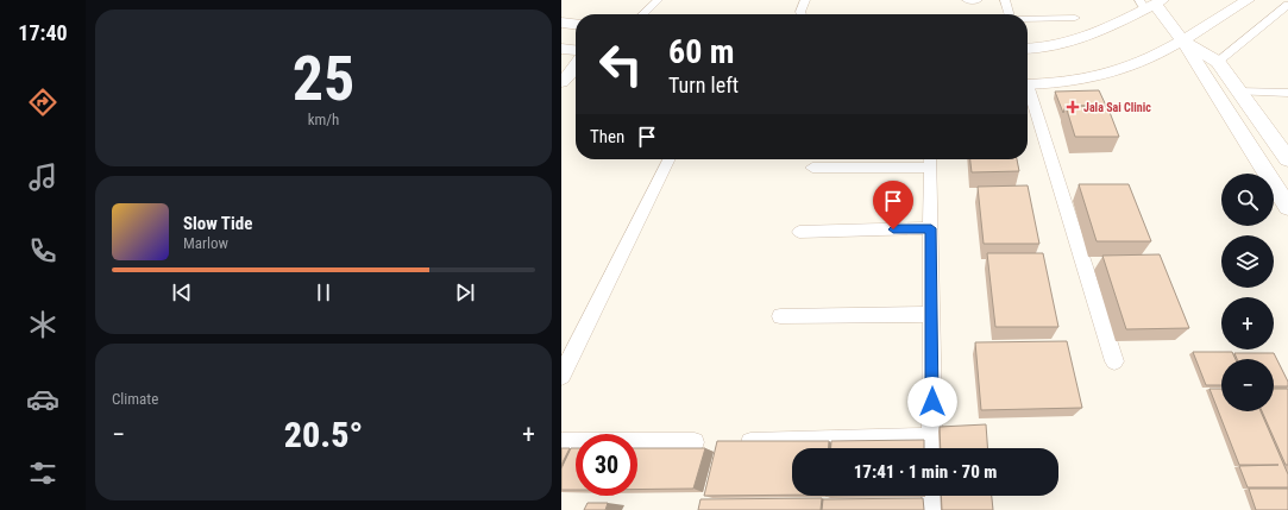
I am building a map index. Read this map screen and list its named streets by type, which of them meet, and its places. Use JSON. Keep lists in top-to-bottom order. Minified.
{"places":{"health":["Jala Sai Clinic"]},"page":{"tabs":"17:40","tile":[["25","km/h"],"Climate"],"turn":["60 m","Turn left"],"then":"Then","map_buttons":["+","−"],"song":["Slow Tide","Marlow"],"heat":["−","20.5°","+"],"limit":"30","trip":"17:41 · 1 min · 70 m"}}
